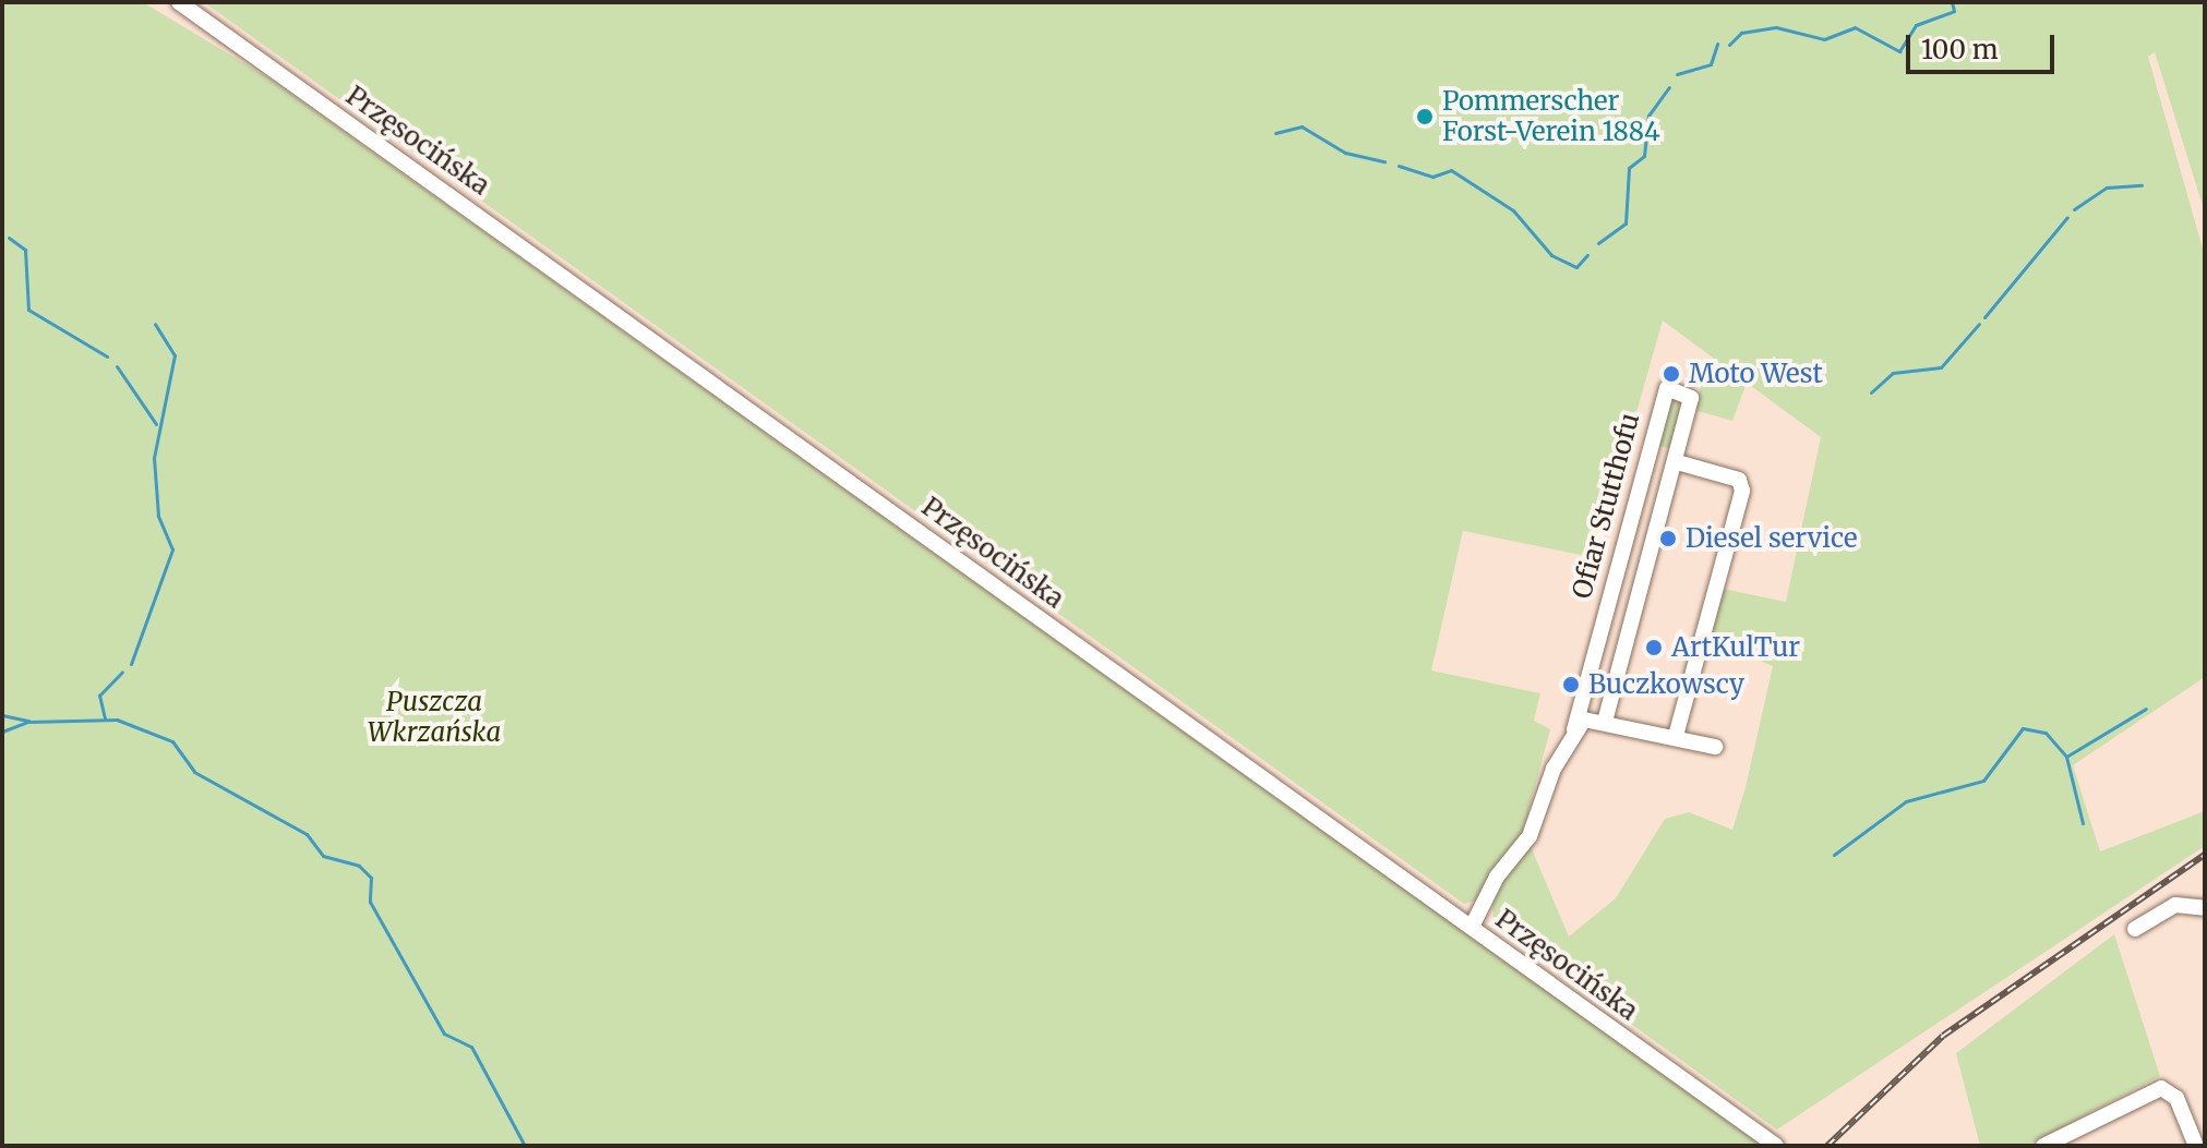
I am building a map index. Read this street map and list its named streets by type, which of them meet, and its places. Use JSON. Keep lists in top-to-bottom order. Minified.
{"streets":{"street":["Przęsocińska","Ofiar Stutthofu"]},"crossings":[["Przęsocińska","Ofiar Stutthofu"]],"parks":["Puszcza Wkrzańska"],"places":["Pommerscher Forst-Verein 1884","Moto West","Diesel service","ArtKulTur","Buczkowscy"],"scale_bar":"100 m"}
